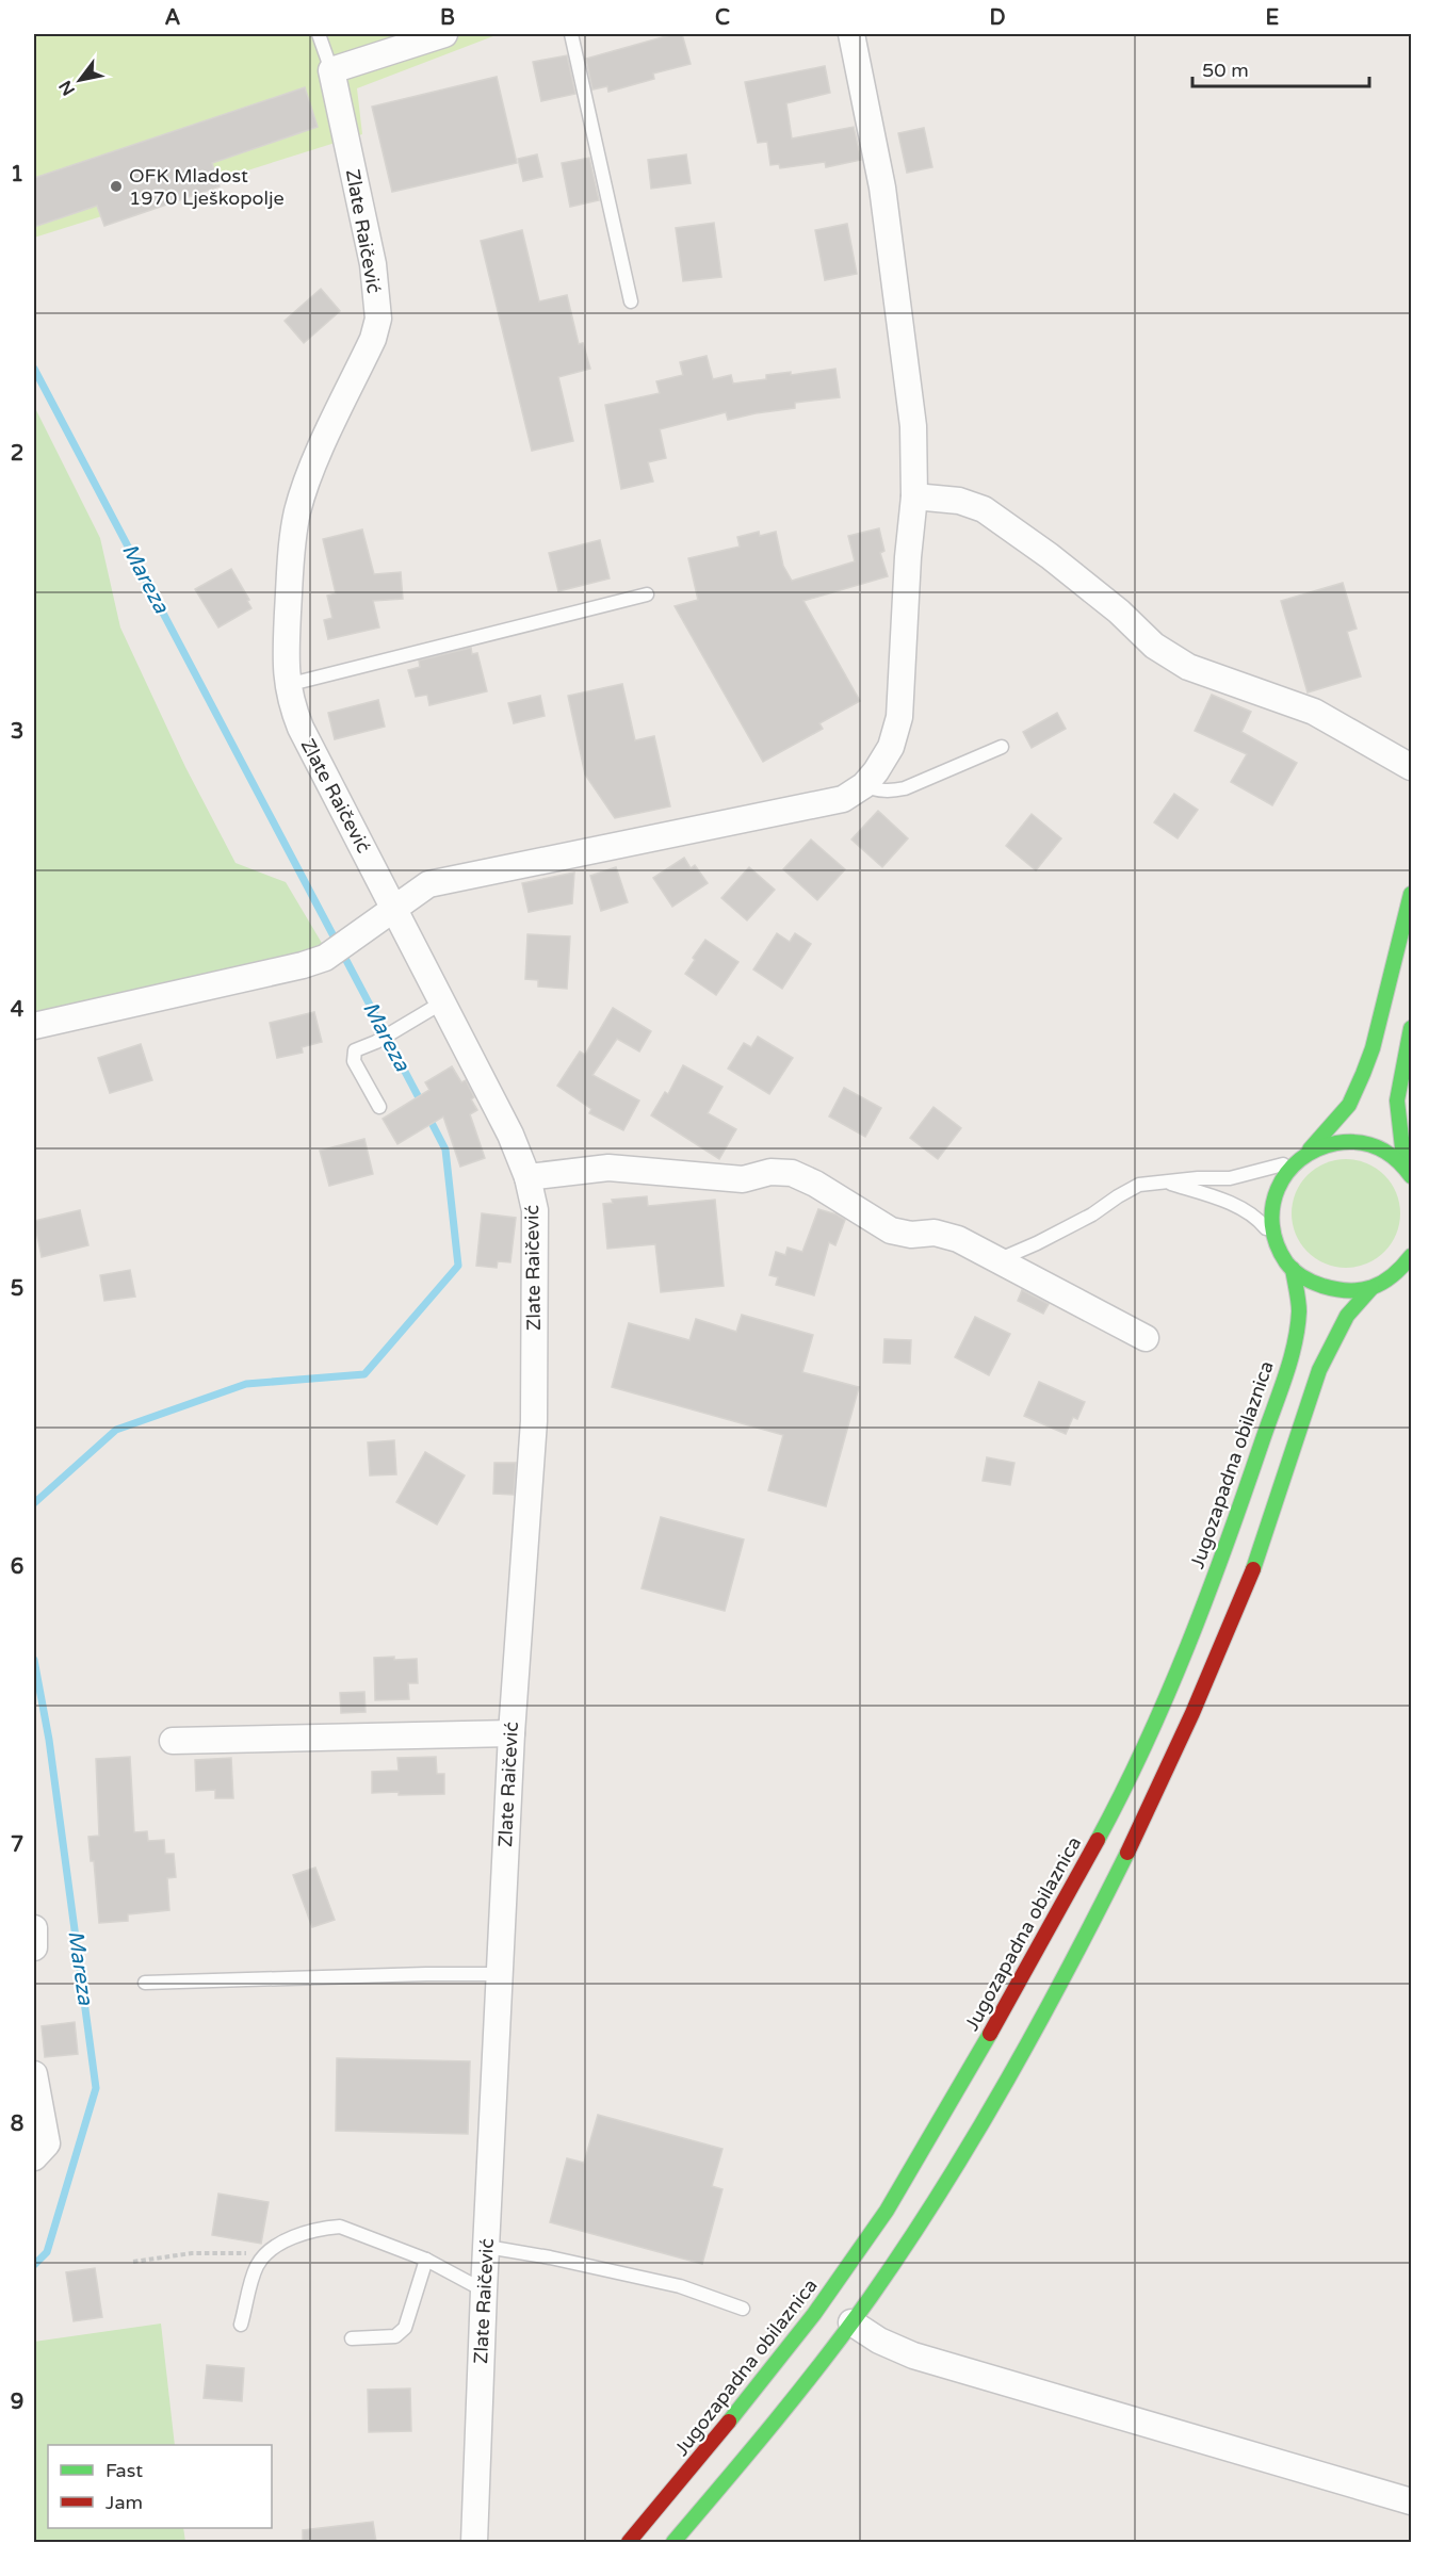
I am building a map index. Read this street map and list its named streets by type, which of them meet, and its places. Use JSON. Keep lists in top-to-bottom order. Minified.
{"streets":{"main road":["Jugozapadna obilaznica"],"street":["Zlate Raičević"]},"water":["Mareza"],"places":["OFK Mladost 1970 Lješkopolje"],"legend":["Fast","Jam"],"scale_bar":"50 m","north":"bottom left","grid":{"columns":["A","B","C","D","E"],"rows":["1","2","3","4","5","6","7","8","9"]}}
